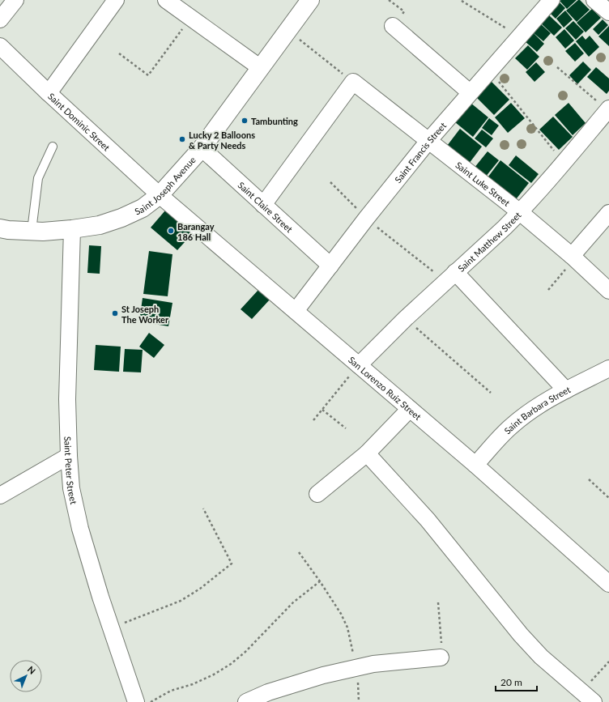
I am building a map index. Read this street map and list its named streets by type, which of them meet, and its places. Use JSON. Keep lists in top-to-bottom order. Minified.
{"streets":{"main road":["Saint Joseph Avenue"],"street":["Saint Dominic Street","Saint Francis Street","Saint Luke Street","Saint Claire Street","Saint Matthew Street","San Lorenzo Ruiz Street","Saint Barbara Street","Saint Peter Street"]},"crossings":[["Saint Dominic Street","Saint Joseph Avenue"],["Saint Dominic Street","San Lorenzo Ruiz Street"],["Saint Francis Street","Saint Luke Street"],["Saint Francis Street","Saint Claire Street"],["Saint Francis Street","San Lorenzo Ruiz Street"],["Saint Luke Street","Saint Matthew Street"],["Saint Joseph Avenue","Saint Claire Street"],["Saint Joseph Avenue","San Lorenzo Ruiz Street"],["Saint Joseph Avenue","Saint Peter Street"],["Saint Matthew Street","San Lorenzo Ruiz Street"],["San Lorenzo Ruiz Street","Saint Barbara Street"]],"places":["Tambunting","Lucky 2 Balloons & Party Needs","Barangay 186 Hall","St Joseph The Worker"],"scale_bar":"20 m","north":"top right"}
